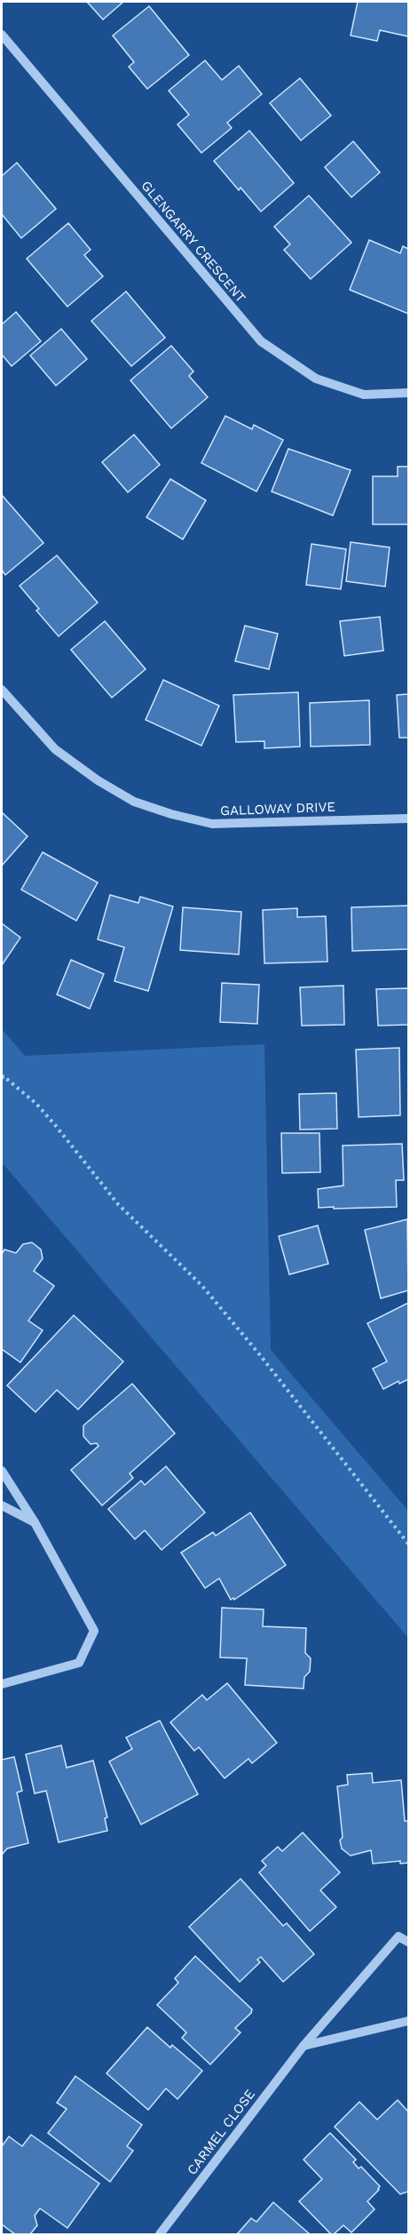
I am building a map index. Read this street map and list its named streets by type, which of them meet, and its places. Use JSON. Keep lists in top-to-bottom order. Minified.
{"streets":{"street":["GLENGARRY CRESCENT","GALLOWAY DRIVE","CARMEL CLOSE"]}}
